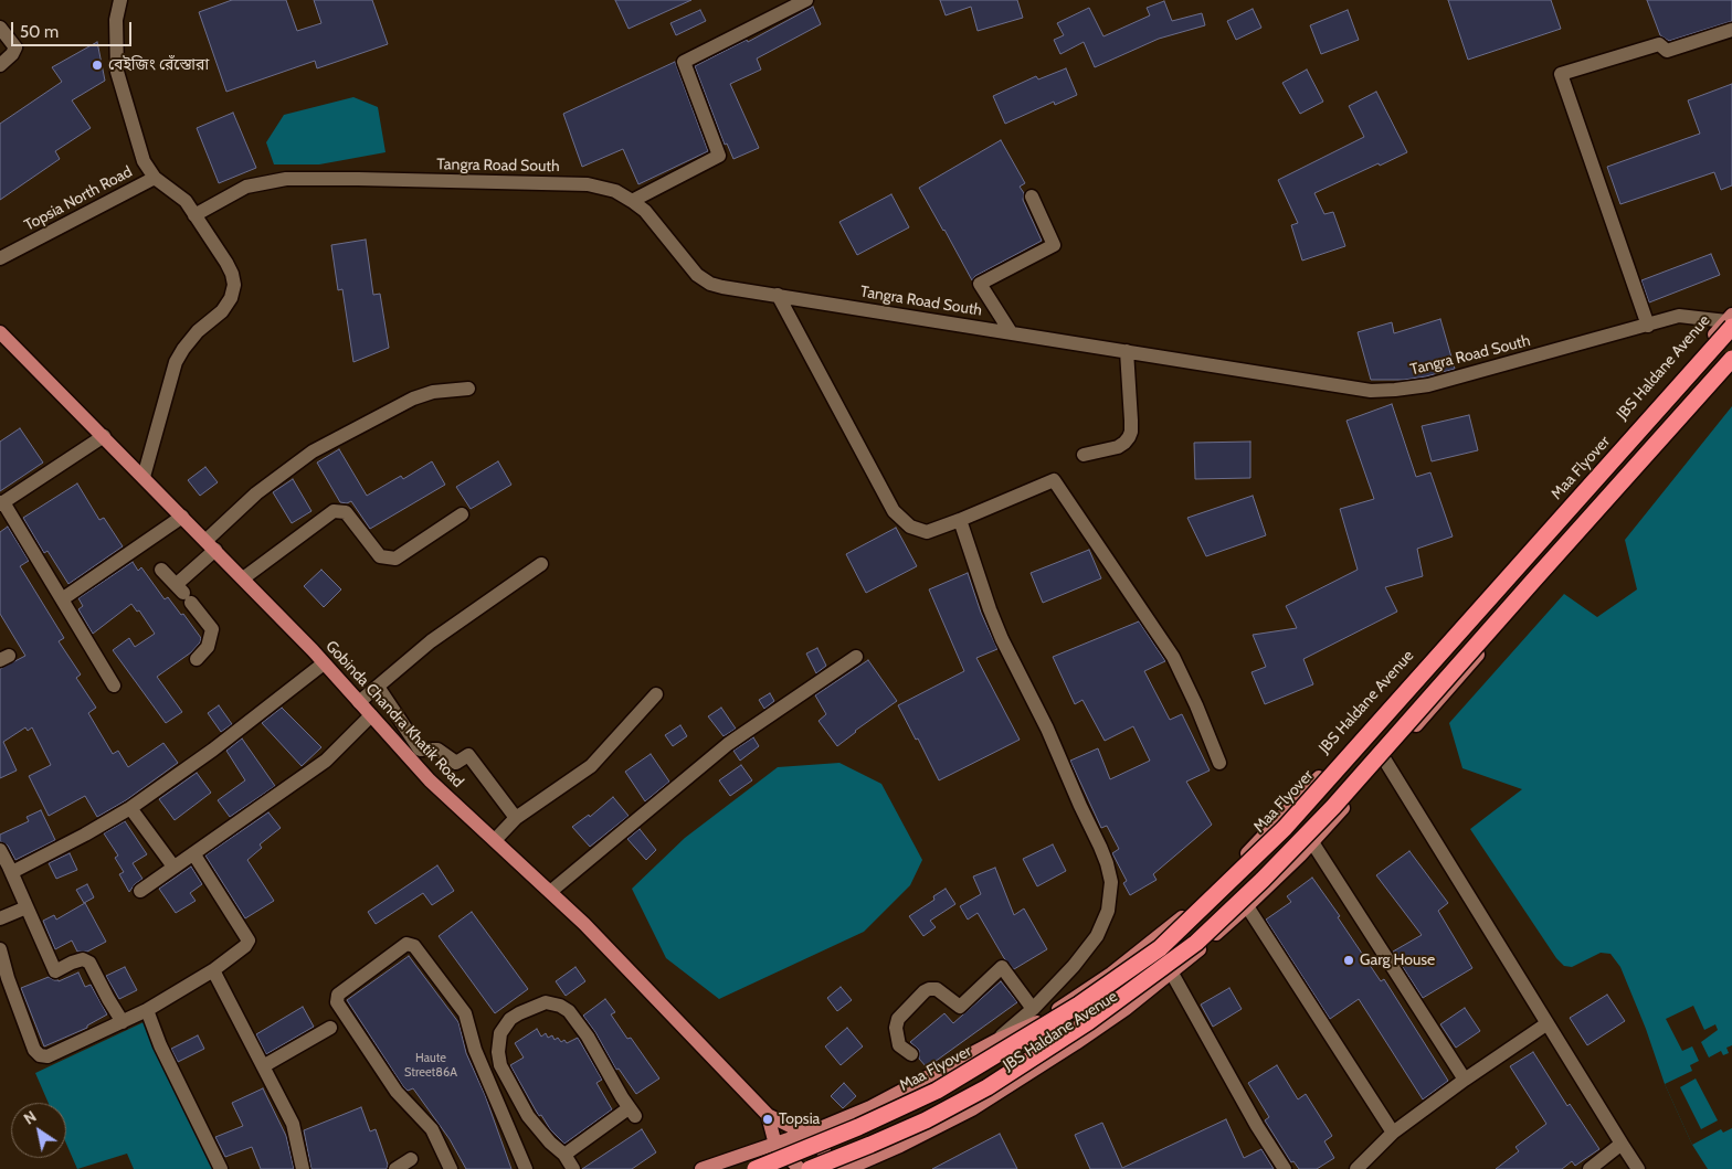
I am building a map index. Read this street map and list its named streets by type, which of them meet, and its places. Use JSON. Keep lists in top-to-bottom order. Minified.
{"streets":{"highway":["Maa Flyover"],"main road":["JBS Haldane Avenue","Gobinda Chandra Khatik Road"],"street":["Tangra Road South","Topsia North Road"]},"crossings":[["Tangra Road South","JBS Haldane Avenue"],["Tangra Road South","Maa Flyover"],["JBS Haldane Avenue","Maa Flyover"]],"places":["বেইজিং রেঁস্তোরা","Garg House","Topsia"],"house_numbers":["Haute Street86A"],"scale_bar":"50 m","north":"top left"}
